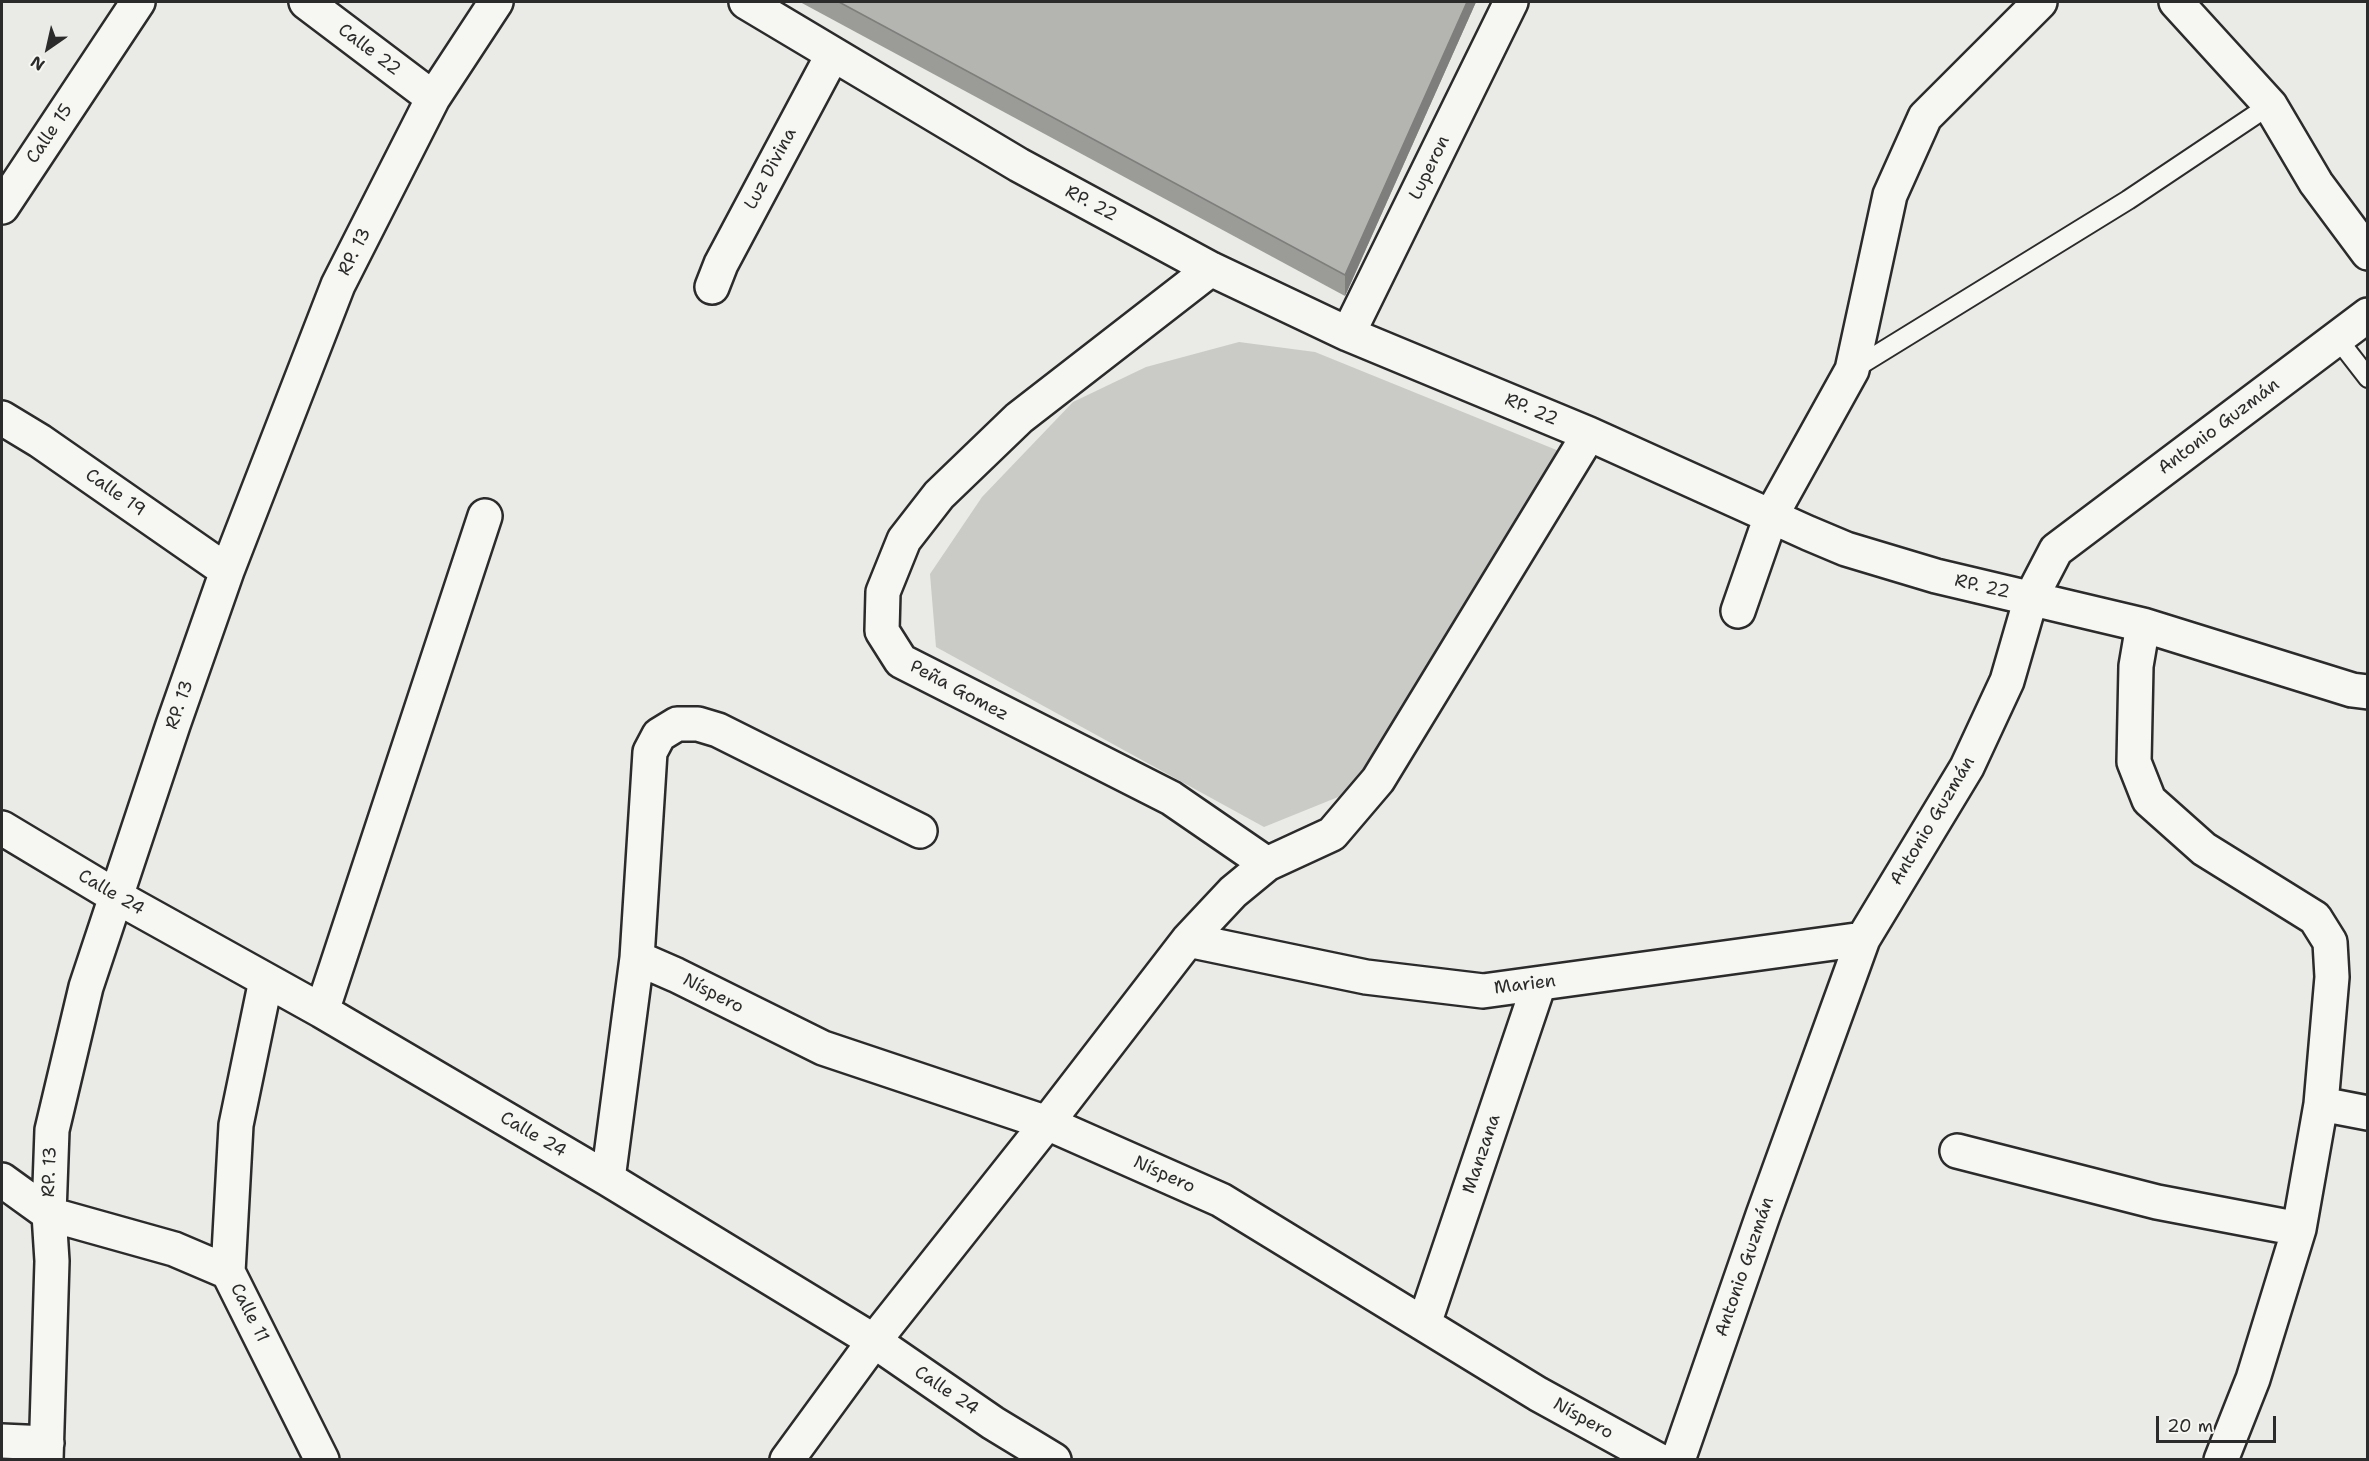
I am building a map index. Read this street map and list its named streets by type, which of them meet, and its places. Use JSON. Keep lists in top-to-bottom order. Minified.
{"streets":{"street":["Calle 22","Calle 15","Luperon","Luz Divina","RP. 22","RP. 13","Antonio Guzmán","Calle 19","Peña Gomez","Calle 24","Marien","Níspero","Manzana","Calle 11"]},"crossings":[["Calle 22","RP. 13"],["Luperon","RP. 22"],["Luz Divina","RP. 22"],["RP. 22","Antonio Guzmán"],["RP. 22","Peña Gomez"],["RP. 13","Calle 19"],["RP. 13","Calle 24"],["RP. 13","Calle 11"],["Antonio Guzmán","Marien"],["Marien","Manzana"],["Níspero","Manzana"]],"scale_bar":"20 m","north":"bottom left"}
